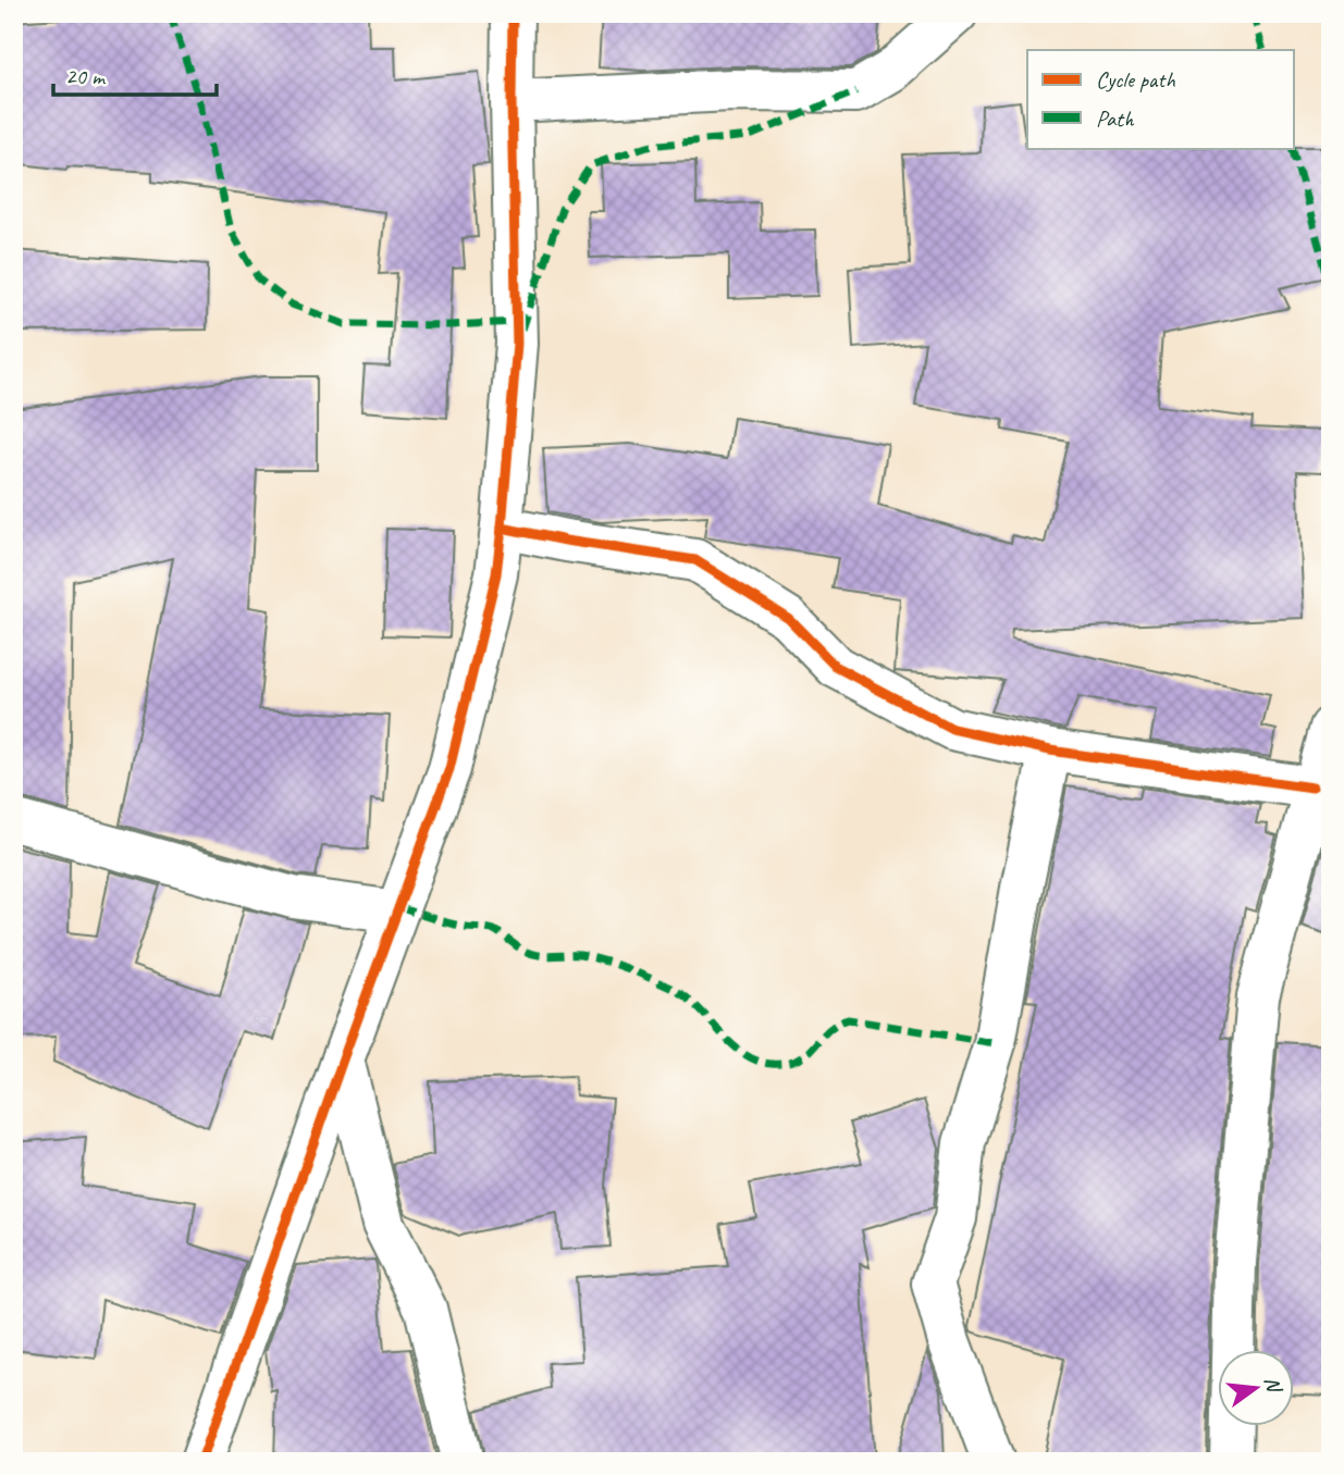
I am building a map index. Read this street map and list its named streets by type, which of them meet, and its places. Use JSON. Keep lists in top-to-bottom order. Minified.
{"legend":["Cycle path","Path"],"scale_bar":"20 m","north":"right"}
